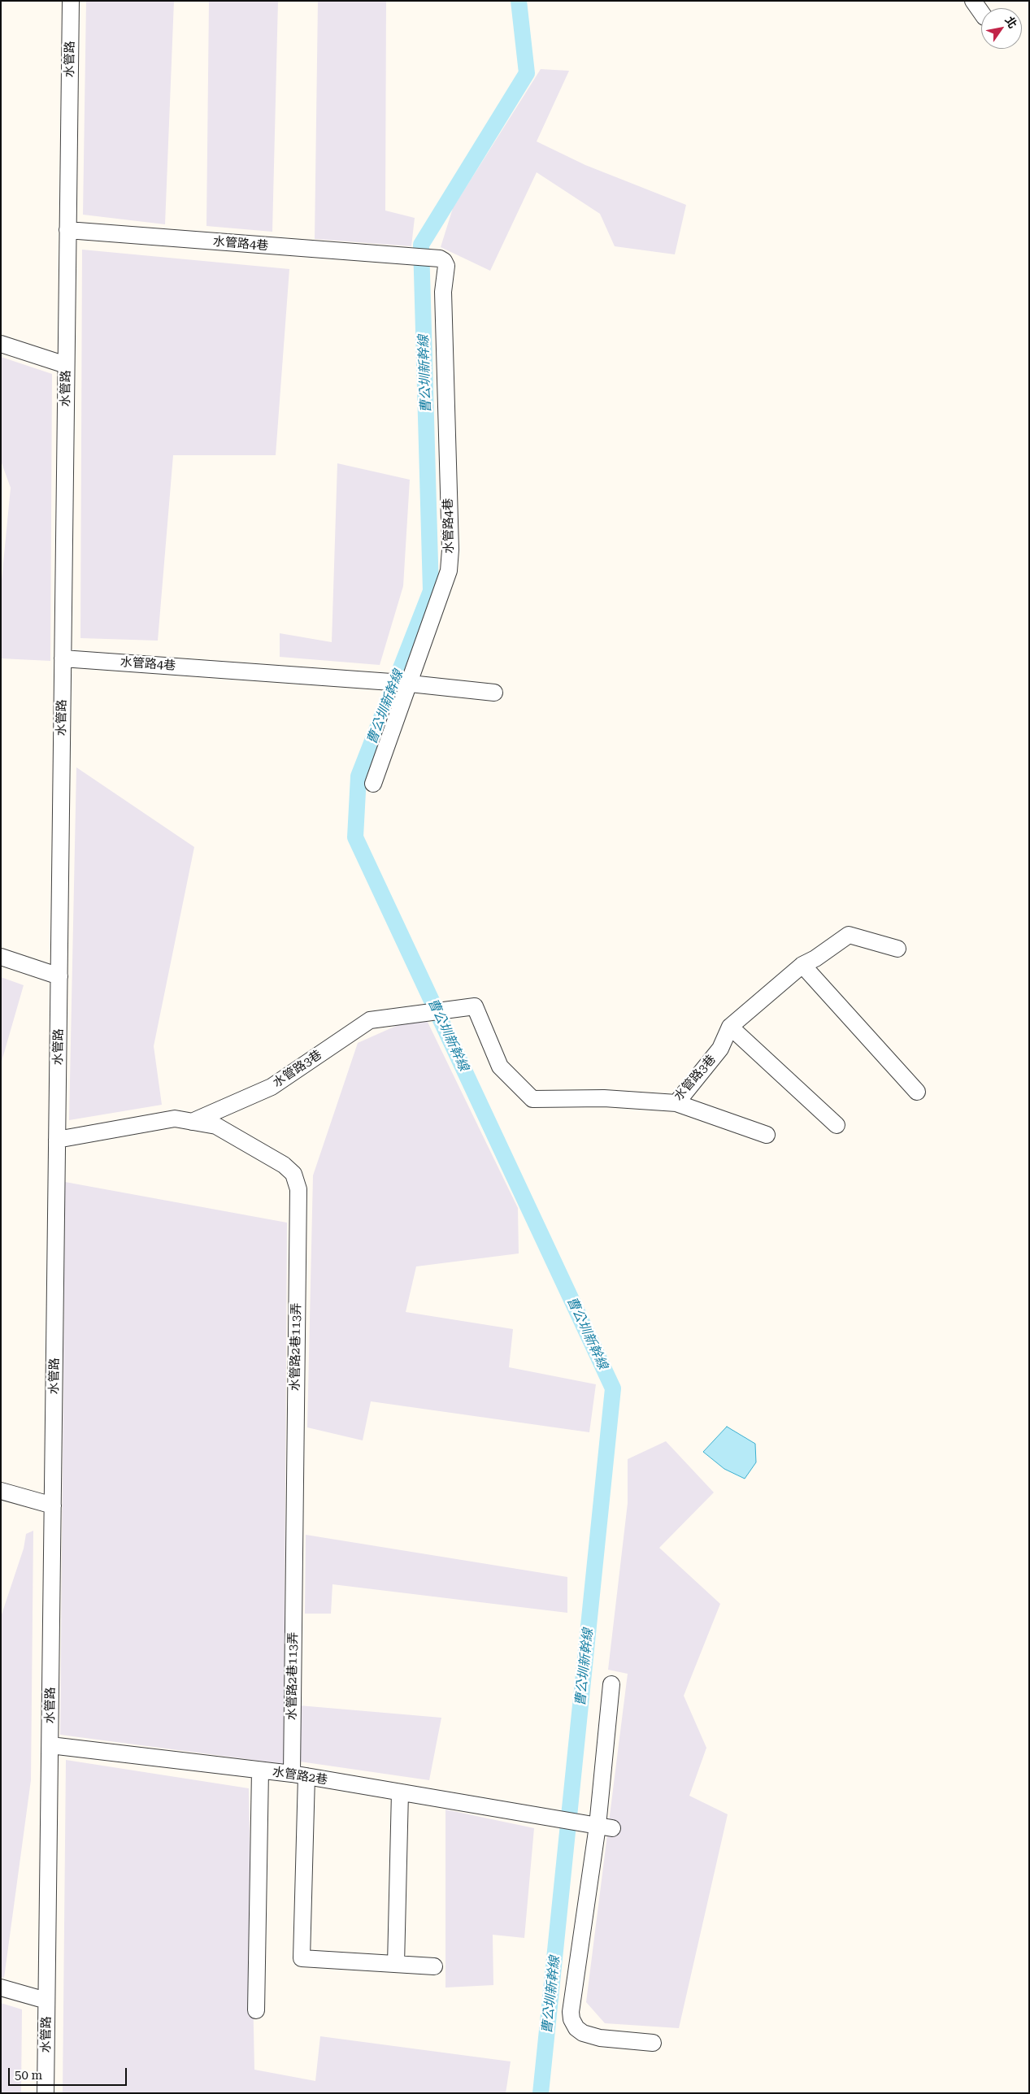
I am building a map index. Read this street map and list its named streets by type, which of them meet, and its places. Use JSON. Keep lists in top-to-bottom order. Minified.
{"streets":{"street":["水管路","水管路4巷","水管路3巷","水管路2巷113弄","水管路2巷"]},"crossings":[["水管路","水管路4巷"],["水管路","水管路2巷113弄"],["水管路","水管路2巷"],["水管路3巷","水管路2巷113弄"],["水管路2巷113弄","水管路2巷"]],"water":["曹公圳新幹線"],"scale_bar":"50 m","north":"top right"}
